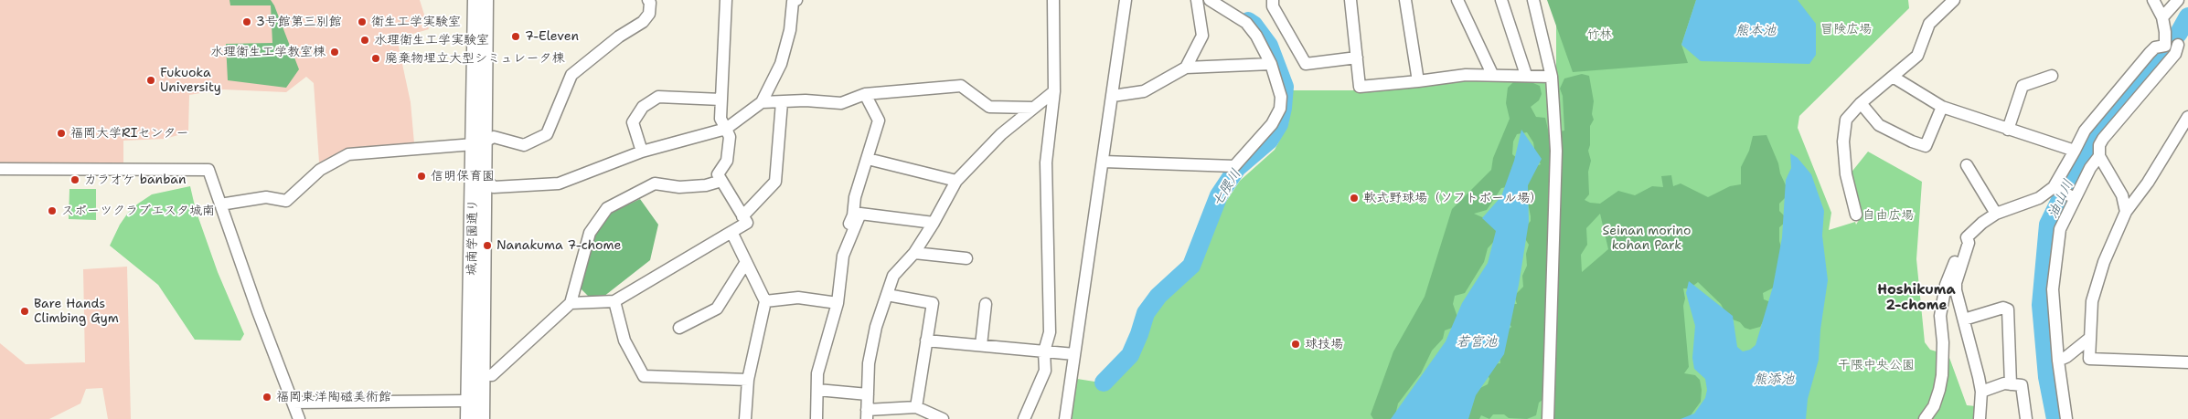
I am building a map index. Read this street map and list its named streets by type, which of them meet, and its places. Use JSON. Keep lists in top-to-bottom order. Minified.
{"streets":{"street":["城南学園通り"]},"districts":["Hoshikuma 2-chome"],"water":["熊本池","七隈川","油山川","若宮池","熊添池"],"parks":["冒険広場","竹林","自由広場","Seinan morino kohan Park","干隈中央公園"],"places":["3号館第三別館","衛生工学実験室","7-Eleven","水理衛生工学実験室","水理衛生工学教室棟","廃棄物埋立大型シミュレータ棟","Fukuoka University","福岡大学RIセンター","信明保育園","カラオケ banban","軟式野球場（ソフトボール場）","スポーツクラブエスタ城南","Nanakuma 7-chome","Bare Hands Climbing Gym","球技場","福岡東洋陶磁美術館"]}
